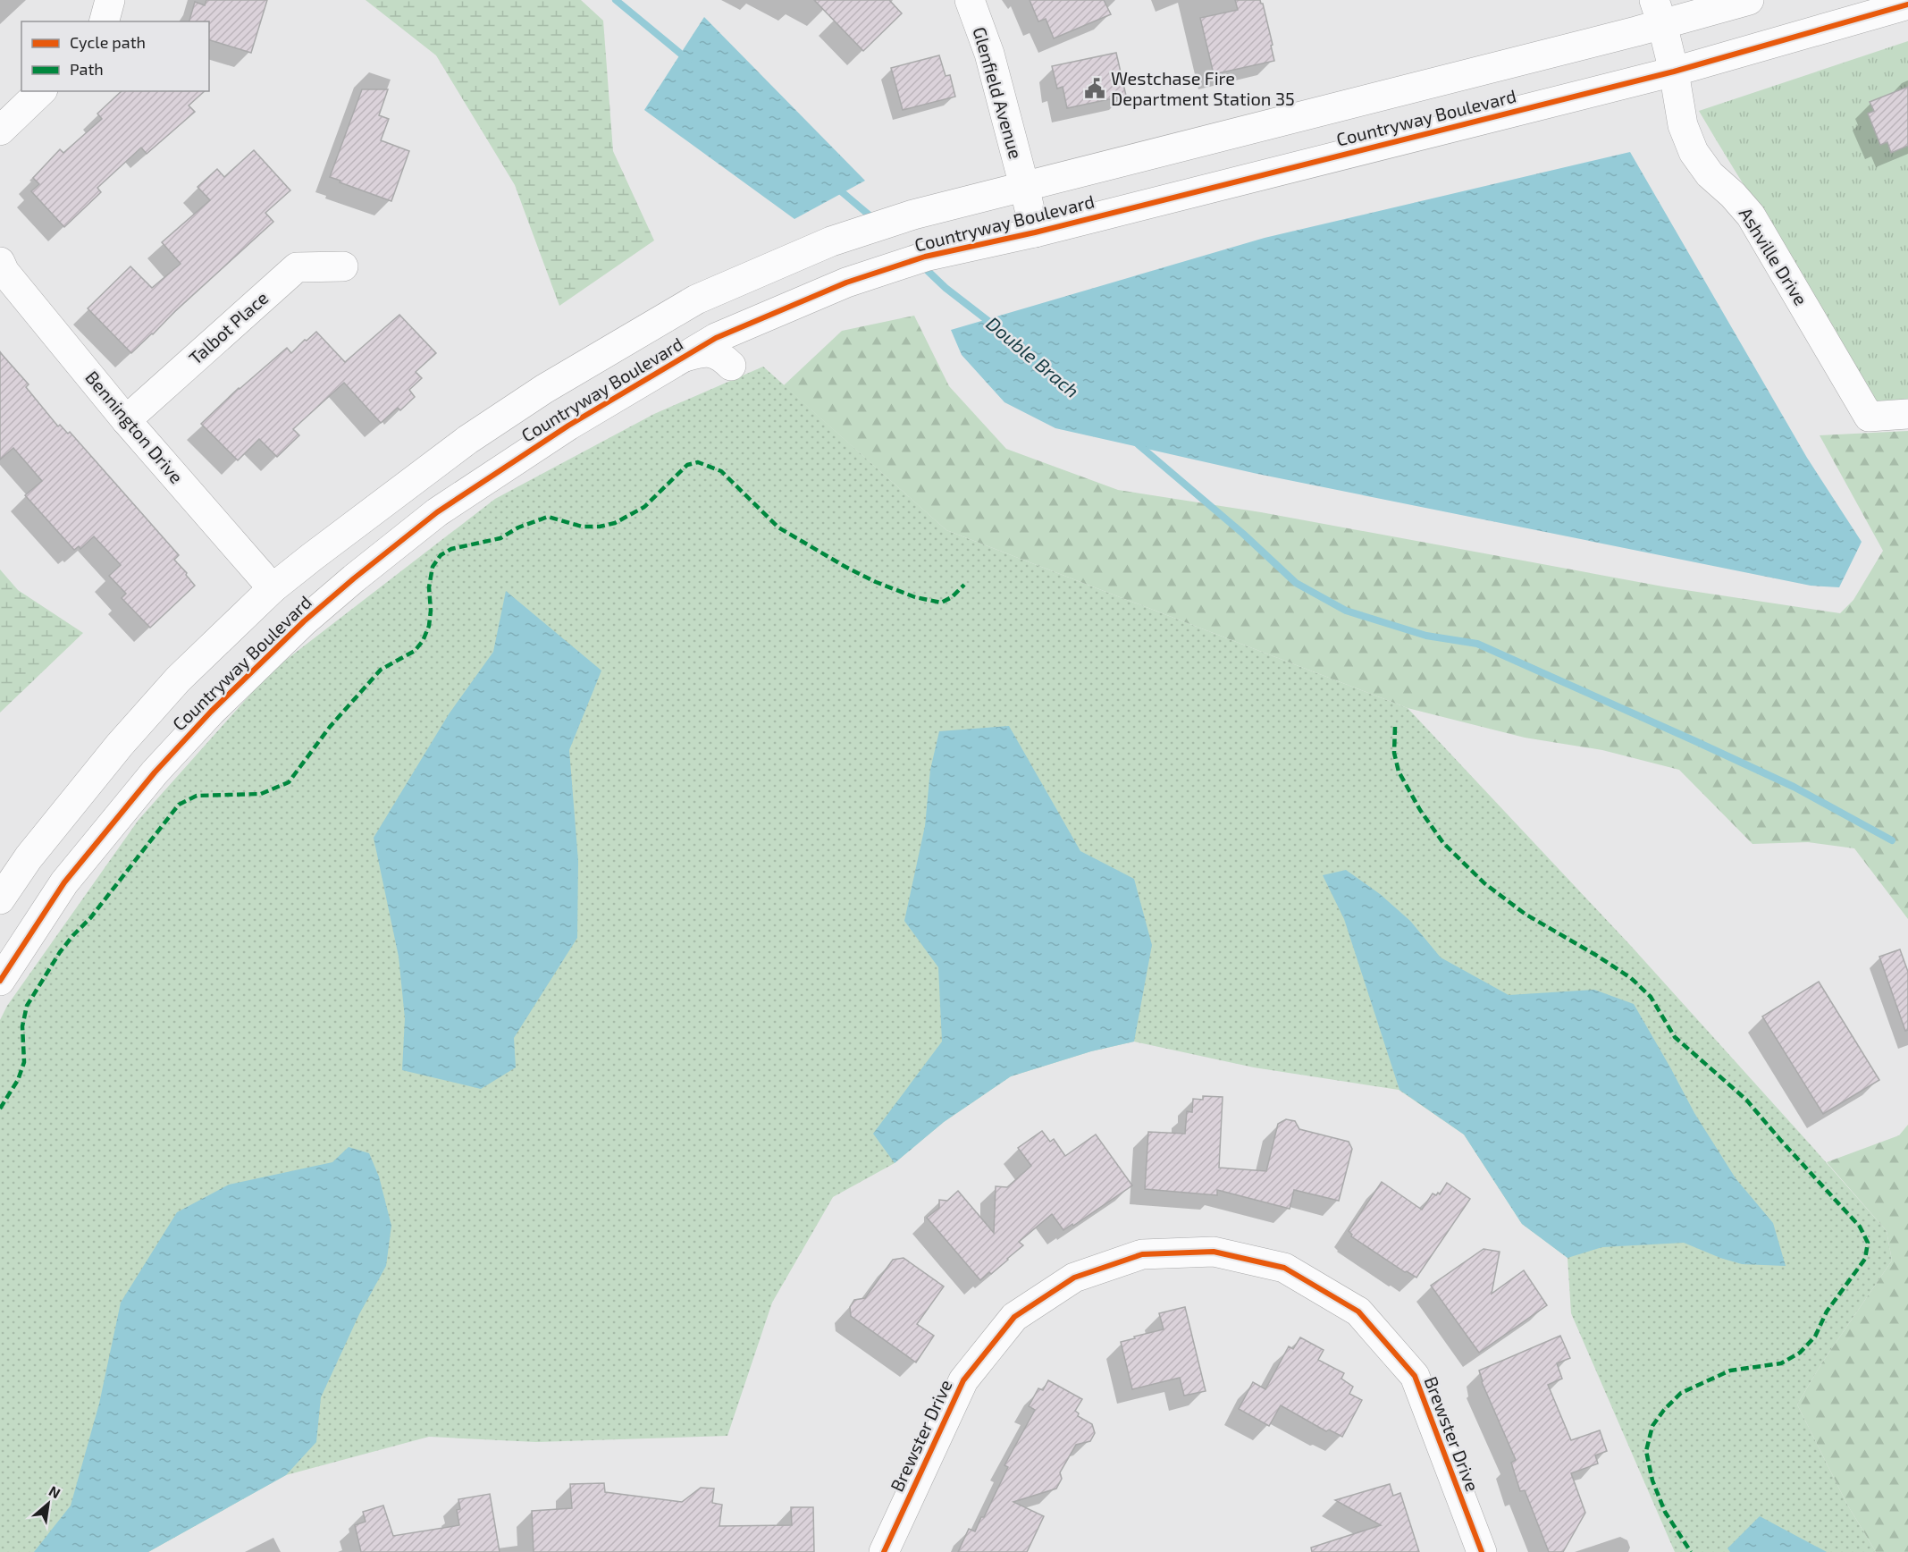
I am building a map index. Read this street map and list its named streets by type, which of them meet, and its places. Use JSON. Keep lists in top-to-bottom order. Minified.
{"streets":{"street":["Glenfield Avenue","Countryway Boulevard","Ashville Drive","Talbot Place","Bennington Drive","Brewster Drive"]},"crossings":[["Glenfield Avenue","Countryway Boulevard"],["Countryway Boulevard","Ashville Drive"],["Countryway Boulevard","Bennington Drive"],["Talbot Place","Bennington Drive"]],"water":["Double Brach"],"places":{"public building":["Westchase Fire Department Station 35"]},"legend":["Cycle path","Path"],"north":"top right"}
